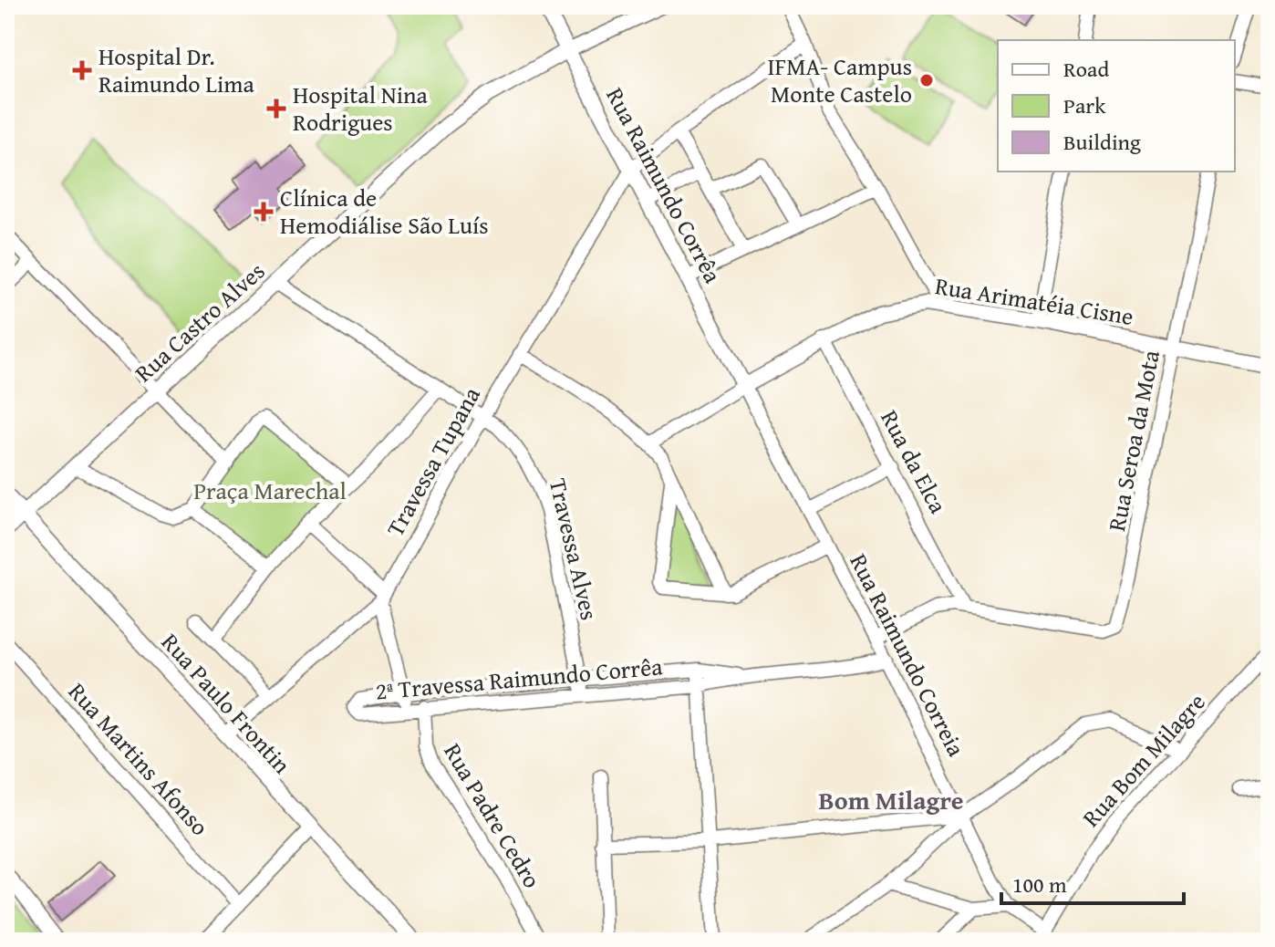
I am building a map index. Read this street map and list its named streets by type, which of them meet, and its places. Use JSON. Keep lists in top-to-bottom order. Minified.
{"streets":{"street":["Rua Raimundo Corrêa","Rua Arimatéia Cisne","Rua Castro Alves","Rua Seroa da Mota","Travessa Tupana","Rua da Elca","Travessa Alves","Rua Raimundo Correia","2ª Travessa Raimundo Corrêa","Rua Paulo Frontin","Rua Martins Afonso","Rua Bom Milagre","Rua Padre Cedro"]},"crossings":[["Rua Raimundo Corrêa","Rua Arimatéia Cisne"],["Rua Raimundo Corrêa","Rua Castro Alves"],["Rua Raimundo Corrêa","Travessa Tupana"],["Rua Raimundo Corrêa","Rua Raimundo Correia"],["Rua Arimatéia Cisne","Rua Seroa da Mota"],["Rua Arimatéia Cisne","Rua da Elca"],["Rua Arimatéia Cisne","Rua Raimundo Correia"],["Rua Castro Alves","Travessa Alves"],["Rua Castro Alves","Rua Paulo Frontin"],["Rua Seroa da Mota","Rua da Elca"],["Travessa Tupana","Travessa Alves"],["Travessa Tupana","Rua Paulo Frontin"],["Travessa Alves","2ª Travessa Raimundo Corrêa"],["Rua Raimundo Correia","Rua Bom Milagre"],["2ª Travessa Raimundo Corrêa","Rua Padre Cedro"]],"districts":["Bom Milagre"],"parks":["Praça Marechal"],"places":{"health":["Hospital Dr. Raimundo Lima","Hospital Nina Rodrigues","Clínica de Hemodiálise São Luís"],"other":["IFMA- Campus Monte Castelo"]},"legend":["Road","Park","Building"],"scale_bar":"100 m"}
